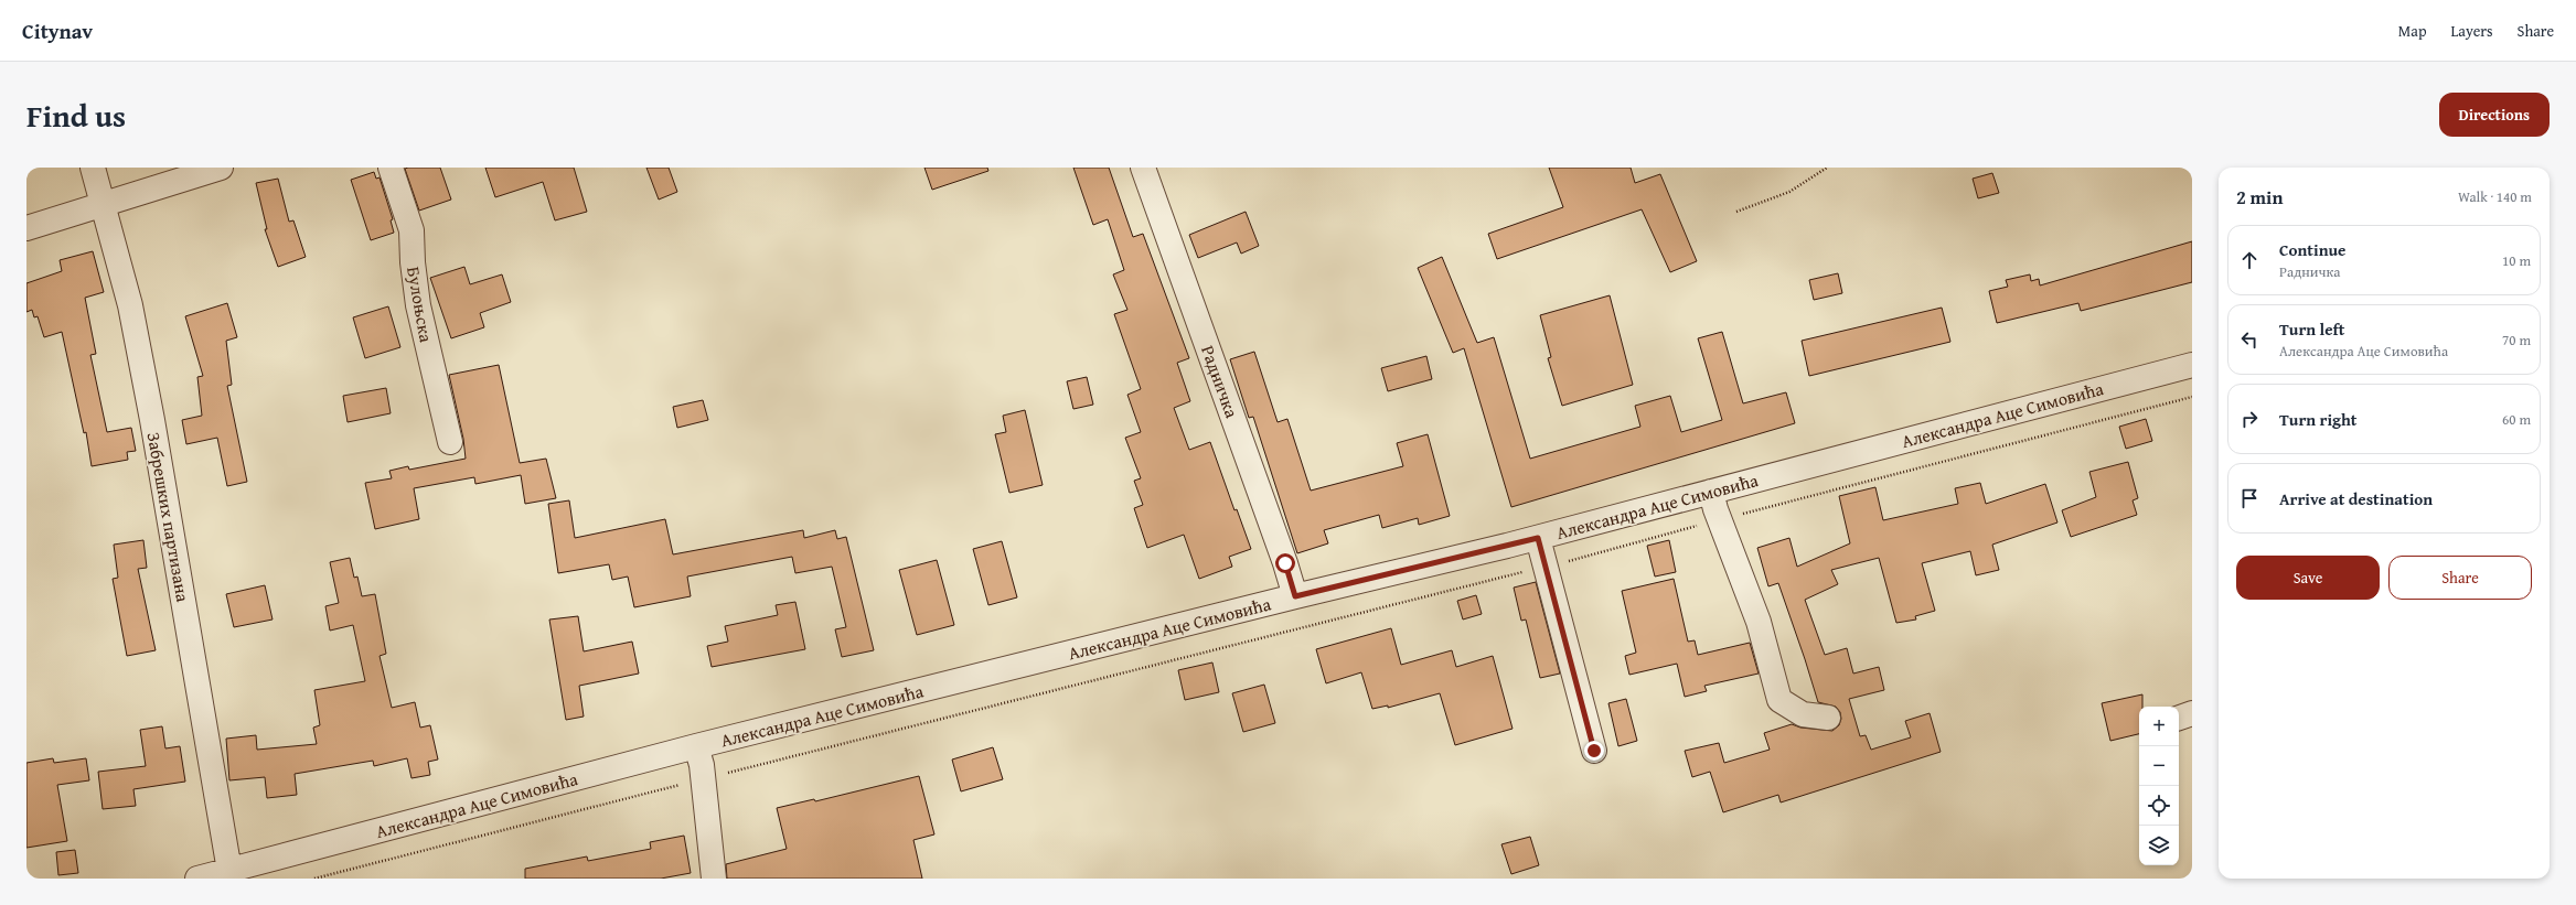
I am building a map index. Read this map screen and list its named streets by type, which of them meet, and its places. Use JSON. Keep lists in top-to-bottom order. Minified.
{"streets":{"street":["Булоњска","Радничка","Александра Аце Симовића","Забрешких партизана"]},"crossings":[["Радничка","Александра Аце Симовића"],["Александра Аце Симовића","Забрешких партизана"]],"page":{"header":"Citynav","nav":["Map","Layers","Share"],"title":"Find us","buttons":["Directions",["Save","Share"]],"heading":["2 min","Walk · 140 m"],"list":[["Continue","Радничка","10 m"],["Turn left","Александра Аце Симовића","70 m"],["Turn right","60 m"],"Arrive at destination"],"map_buttons":["+","−"]}}
